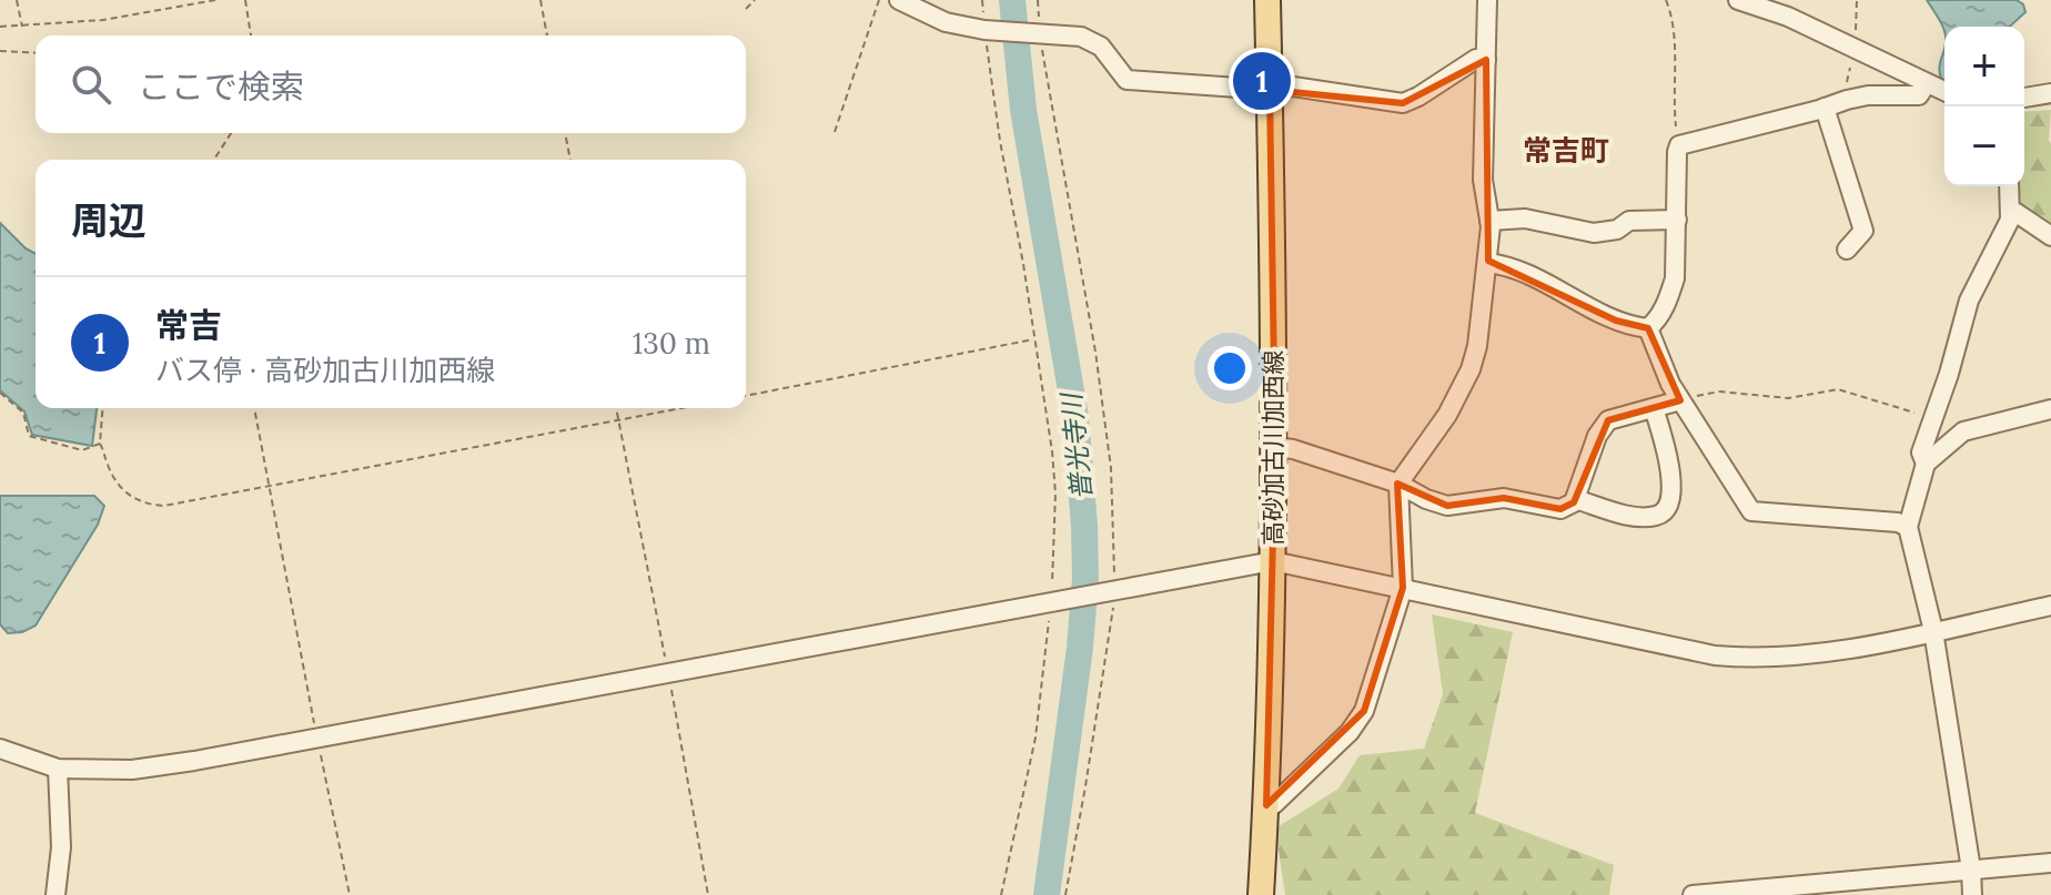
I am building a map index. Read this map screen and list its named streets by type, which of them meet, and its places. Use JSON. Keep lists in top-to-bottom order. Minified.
{"streets":{"main road":["高砂加古川加西線"]},"districts":["常吉町"],"water":["普光寺川"],"page":{"map_buttons":["+","−"],"search":"ここで検索","pins":"1","heading":"周辺","list":[{"mark":"1","name":"常吉","note":"バス停 · 高砂加古川加西線","value":"130 m"}]}}
